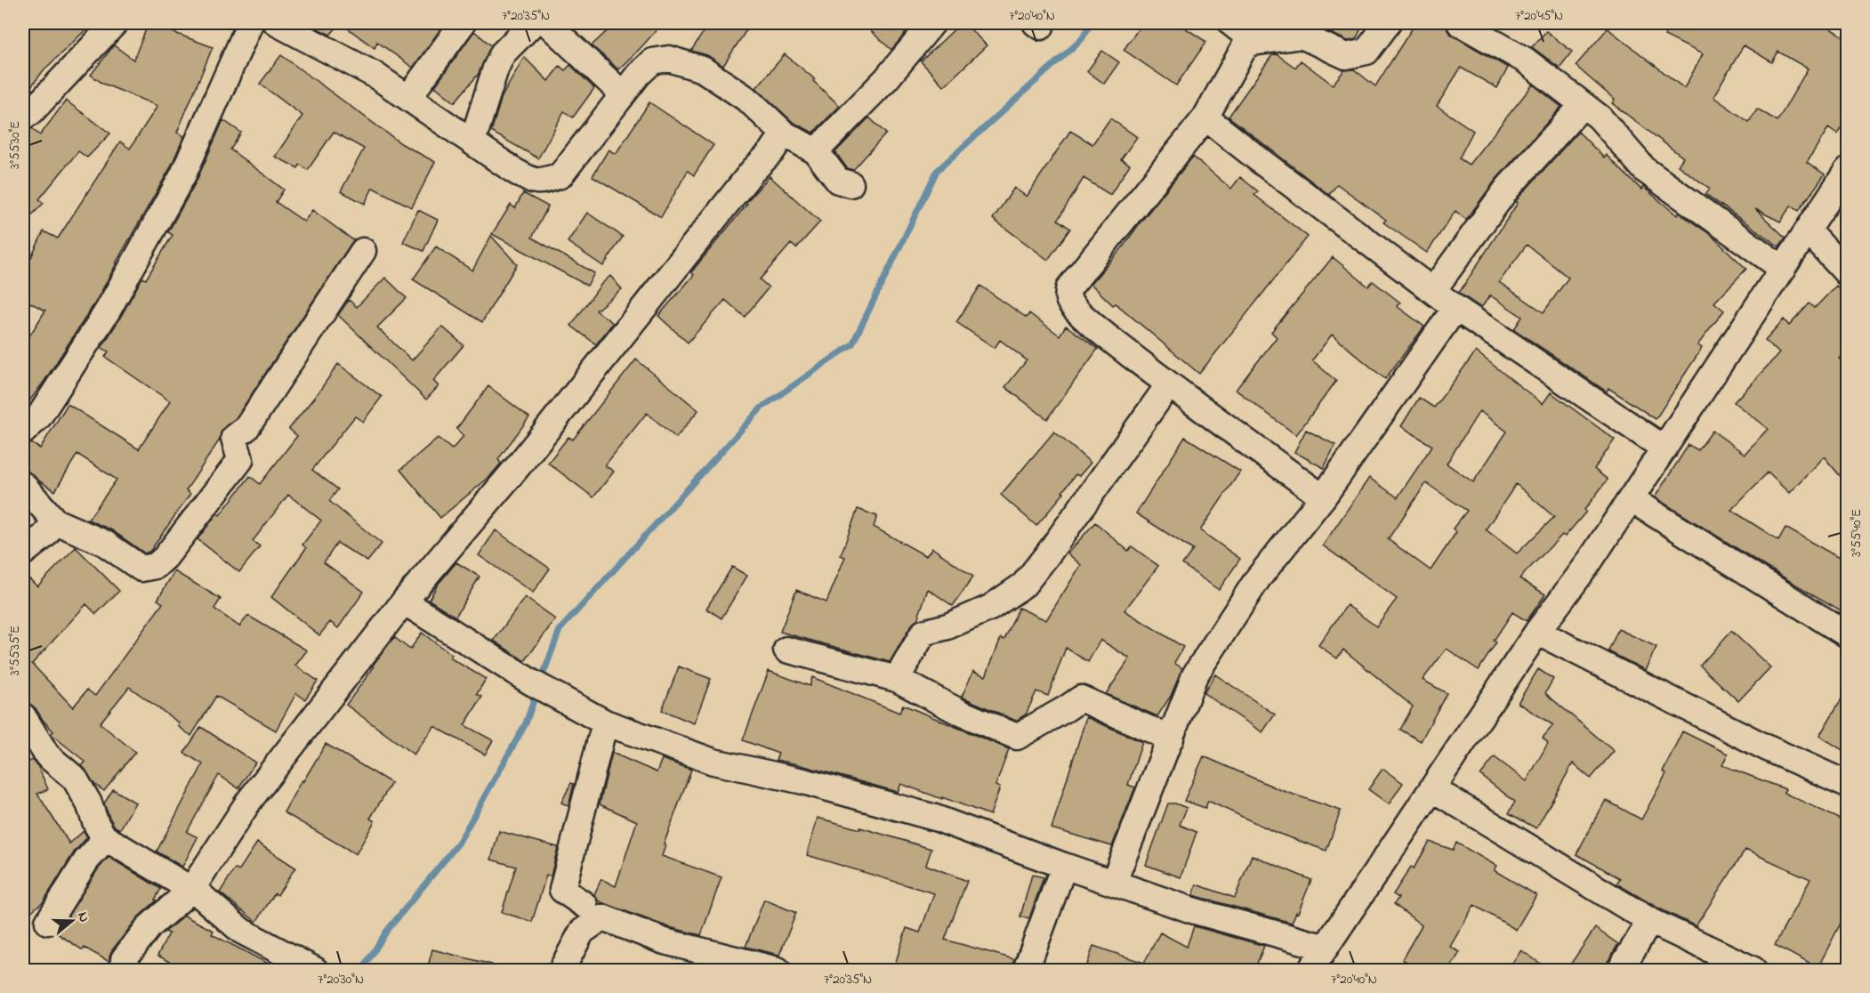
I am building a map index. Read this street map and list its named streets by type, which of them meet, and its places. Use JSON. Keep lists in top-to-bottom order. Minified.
{"north":"right","coordinates":["7°20'35\"N","7°20'40\"N","7°20'45\"N","3°55'30\"E","3°55'40\"E","3°55'35\"E","7°20'30\"N"]}
